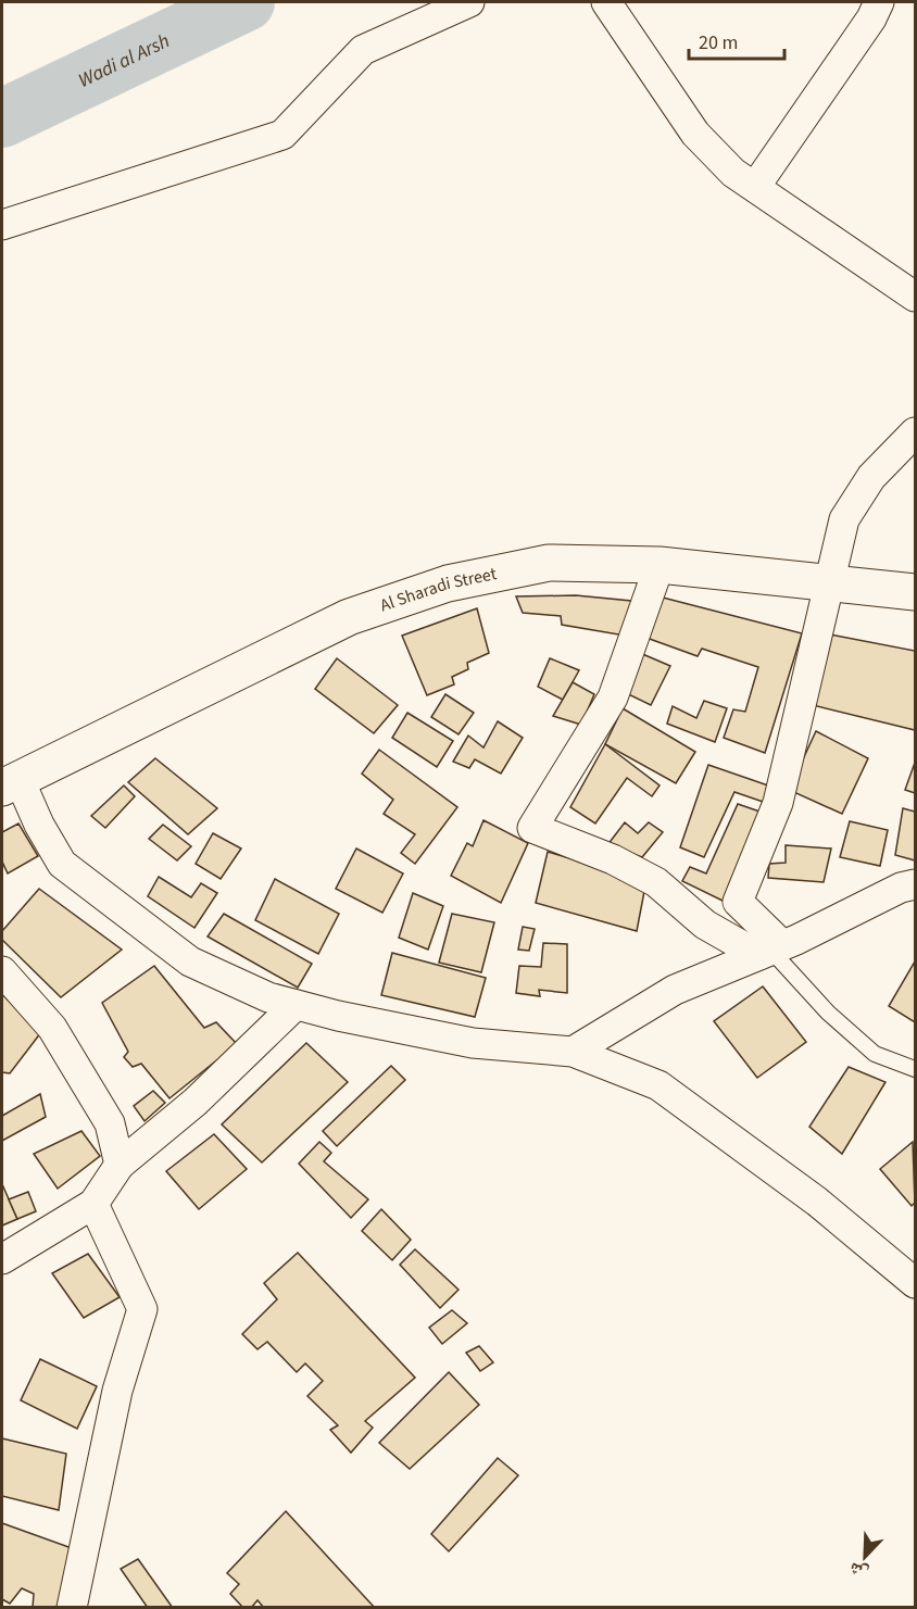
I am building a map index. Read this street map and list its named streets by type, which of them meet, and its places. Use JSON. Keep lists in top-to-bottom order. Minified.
{"streets":{"street":["Al Sharadi Street"]},"water":["Wadi al Arsh"],"scale_bar":"20 m","north":"bottom left"}
